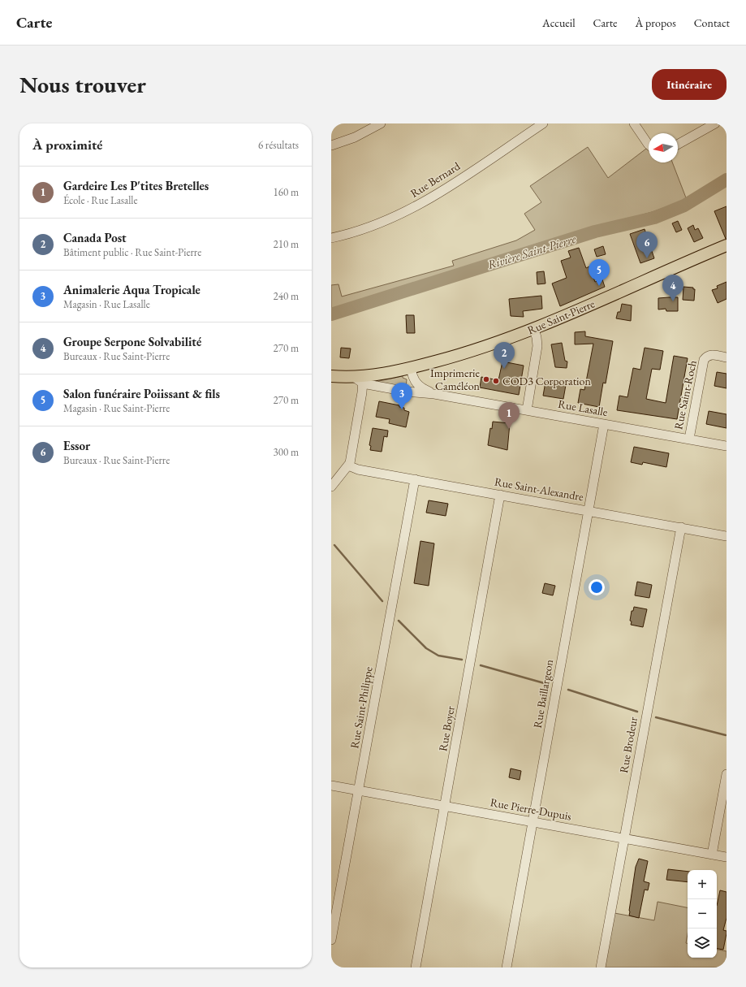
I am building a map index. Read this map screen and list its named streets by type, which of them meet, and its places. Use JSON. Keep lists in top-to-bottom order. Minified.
{"streets":{"main road":["Rue Saint-Pierre"],"street":["Rue Bernard","Rue Saint-Roch","Rue Lasalle","Rue Saint-Alexandre","Rue Baillargeon","Rue Saint-Philippe","Rue Boyer","Rue Brodeur","Rue Pierre-Dupuis"]},"crossings":[["Rue Saint-Pierre","Rue Lasalle"],["Rue Saint-Roch","Rue Lasalle"],["Rue Lasalle","Rue Baillargeon"],["Rue Saint-Alexandre","Rue Baillargeon"],["Rue Saint-Alexandre","Rue Saint-Philippe"],["Rue Saint-Alexandre","Rue Boyer"],["Rue Saint-Alexandre","Rue Brodeur"],["Rue Baillargeon","Rue Pierre-Dupuis"],["Rue Saint-Philippe","Rue Pierre-Dupuis"],["Rue Boyer","Rue Pierre-Dupuis"],["Rue Brodeur","Rue Pierre-Dupuis"]],"water":["Rivière Saint-Pierre"],"places":["Imprimerie Caméléon","COD3 Corporation"],"north":"left","page":{"header":"Carte","nav":["Accueil","Carte","À propos","Contact"],"buttons":"Itinéraire","title":"Nous trouver","heading":["À proximité","6 résultats"],"list":[{"mark":"1","name":"Gardeire Les P'tites Bretelles","note":"École · Rue Lasalle","value":"160 m"},{"mark":"2","name":"Canada Post","note":"Bâtiment public · Rue Saint-Pierre","value":"210 m"},{"mark":"3","name":"Animalerie Aqua Tropicale","note":"Magasin · Rue Lasalle","value":"240 m"},{"mark":"4","name":"Groupe Serpone Solvabilité","note":"Bureaux · Rue Saint-Pierre","value":"270 m"},{"mark":"5","name":"Salon funéraire Poiissant & fils","note":"Magasin · Rue Saint-Pierre","value":"270 m"},{"mark":"6","name":"Essor","note":"Bureaux · Rue Saint-Pierre","value":"300 m"}],"pins":["6","5","4","2","3","1"],"map_buttons":["+","−"]}}
